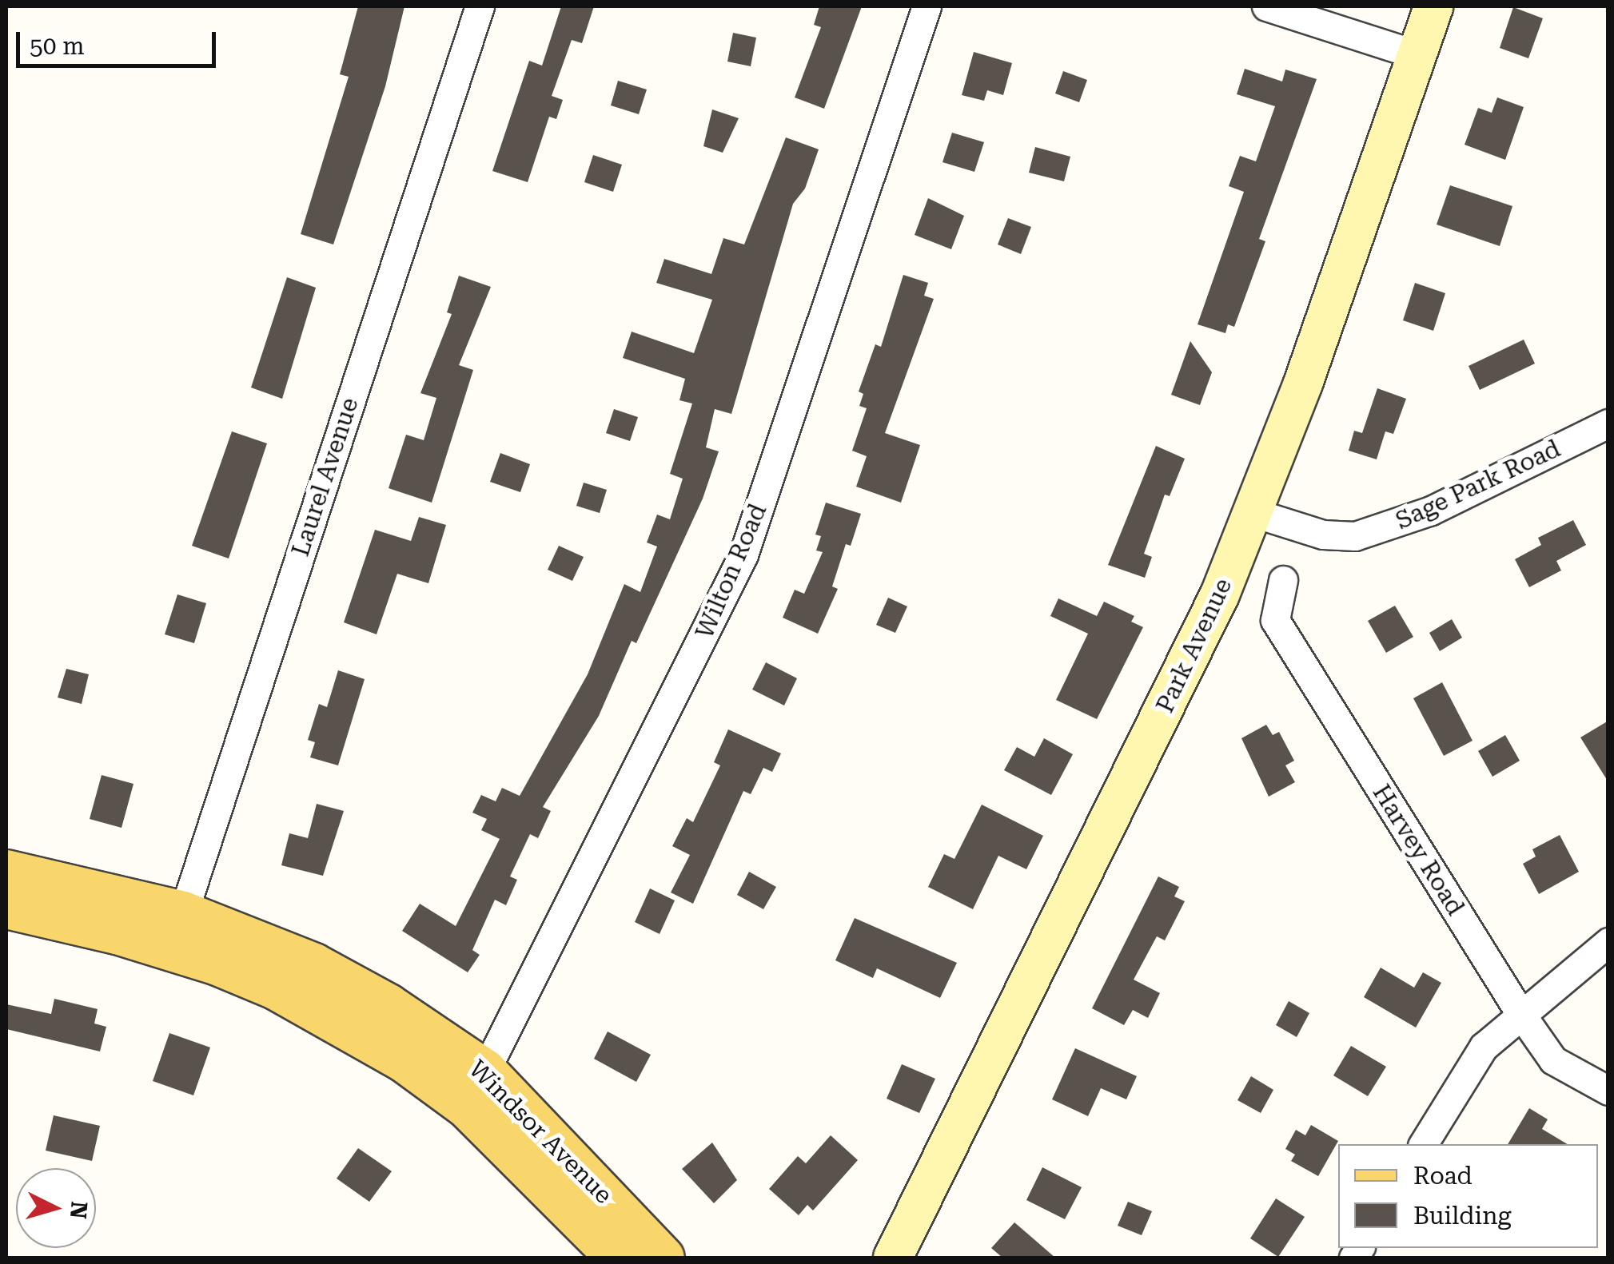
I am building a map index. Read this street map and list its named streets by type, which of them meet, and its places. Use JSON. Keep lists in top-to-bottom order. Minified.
{"streets":{"main road":["Park Avenue","Windsor Avenue"],"street":["Laurel Avenue","Sage Park Road","Wilton Road","Harvey Road"]},"crossings":[["Laurel Avenue","Windsor Avenue"],["Sage Park Road","Park Avenue"],["Wilton Road","Windsor Avenue"]],"legend":["Road","Building"],"scale_bar":"50 m","north":"right"}
